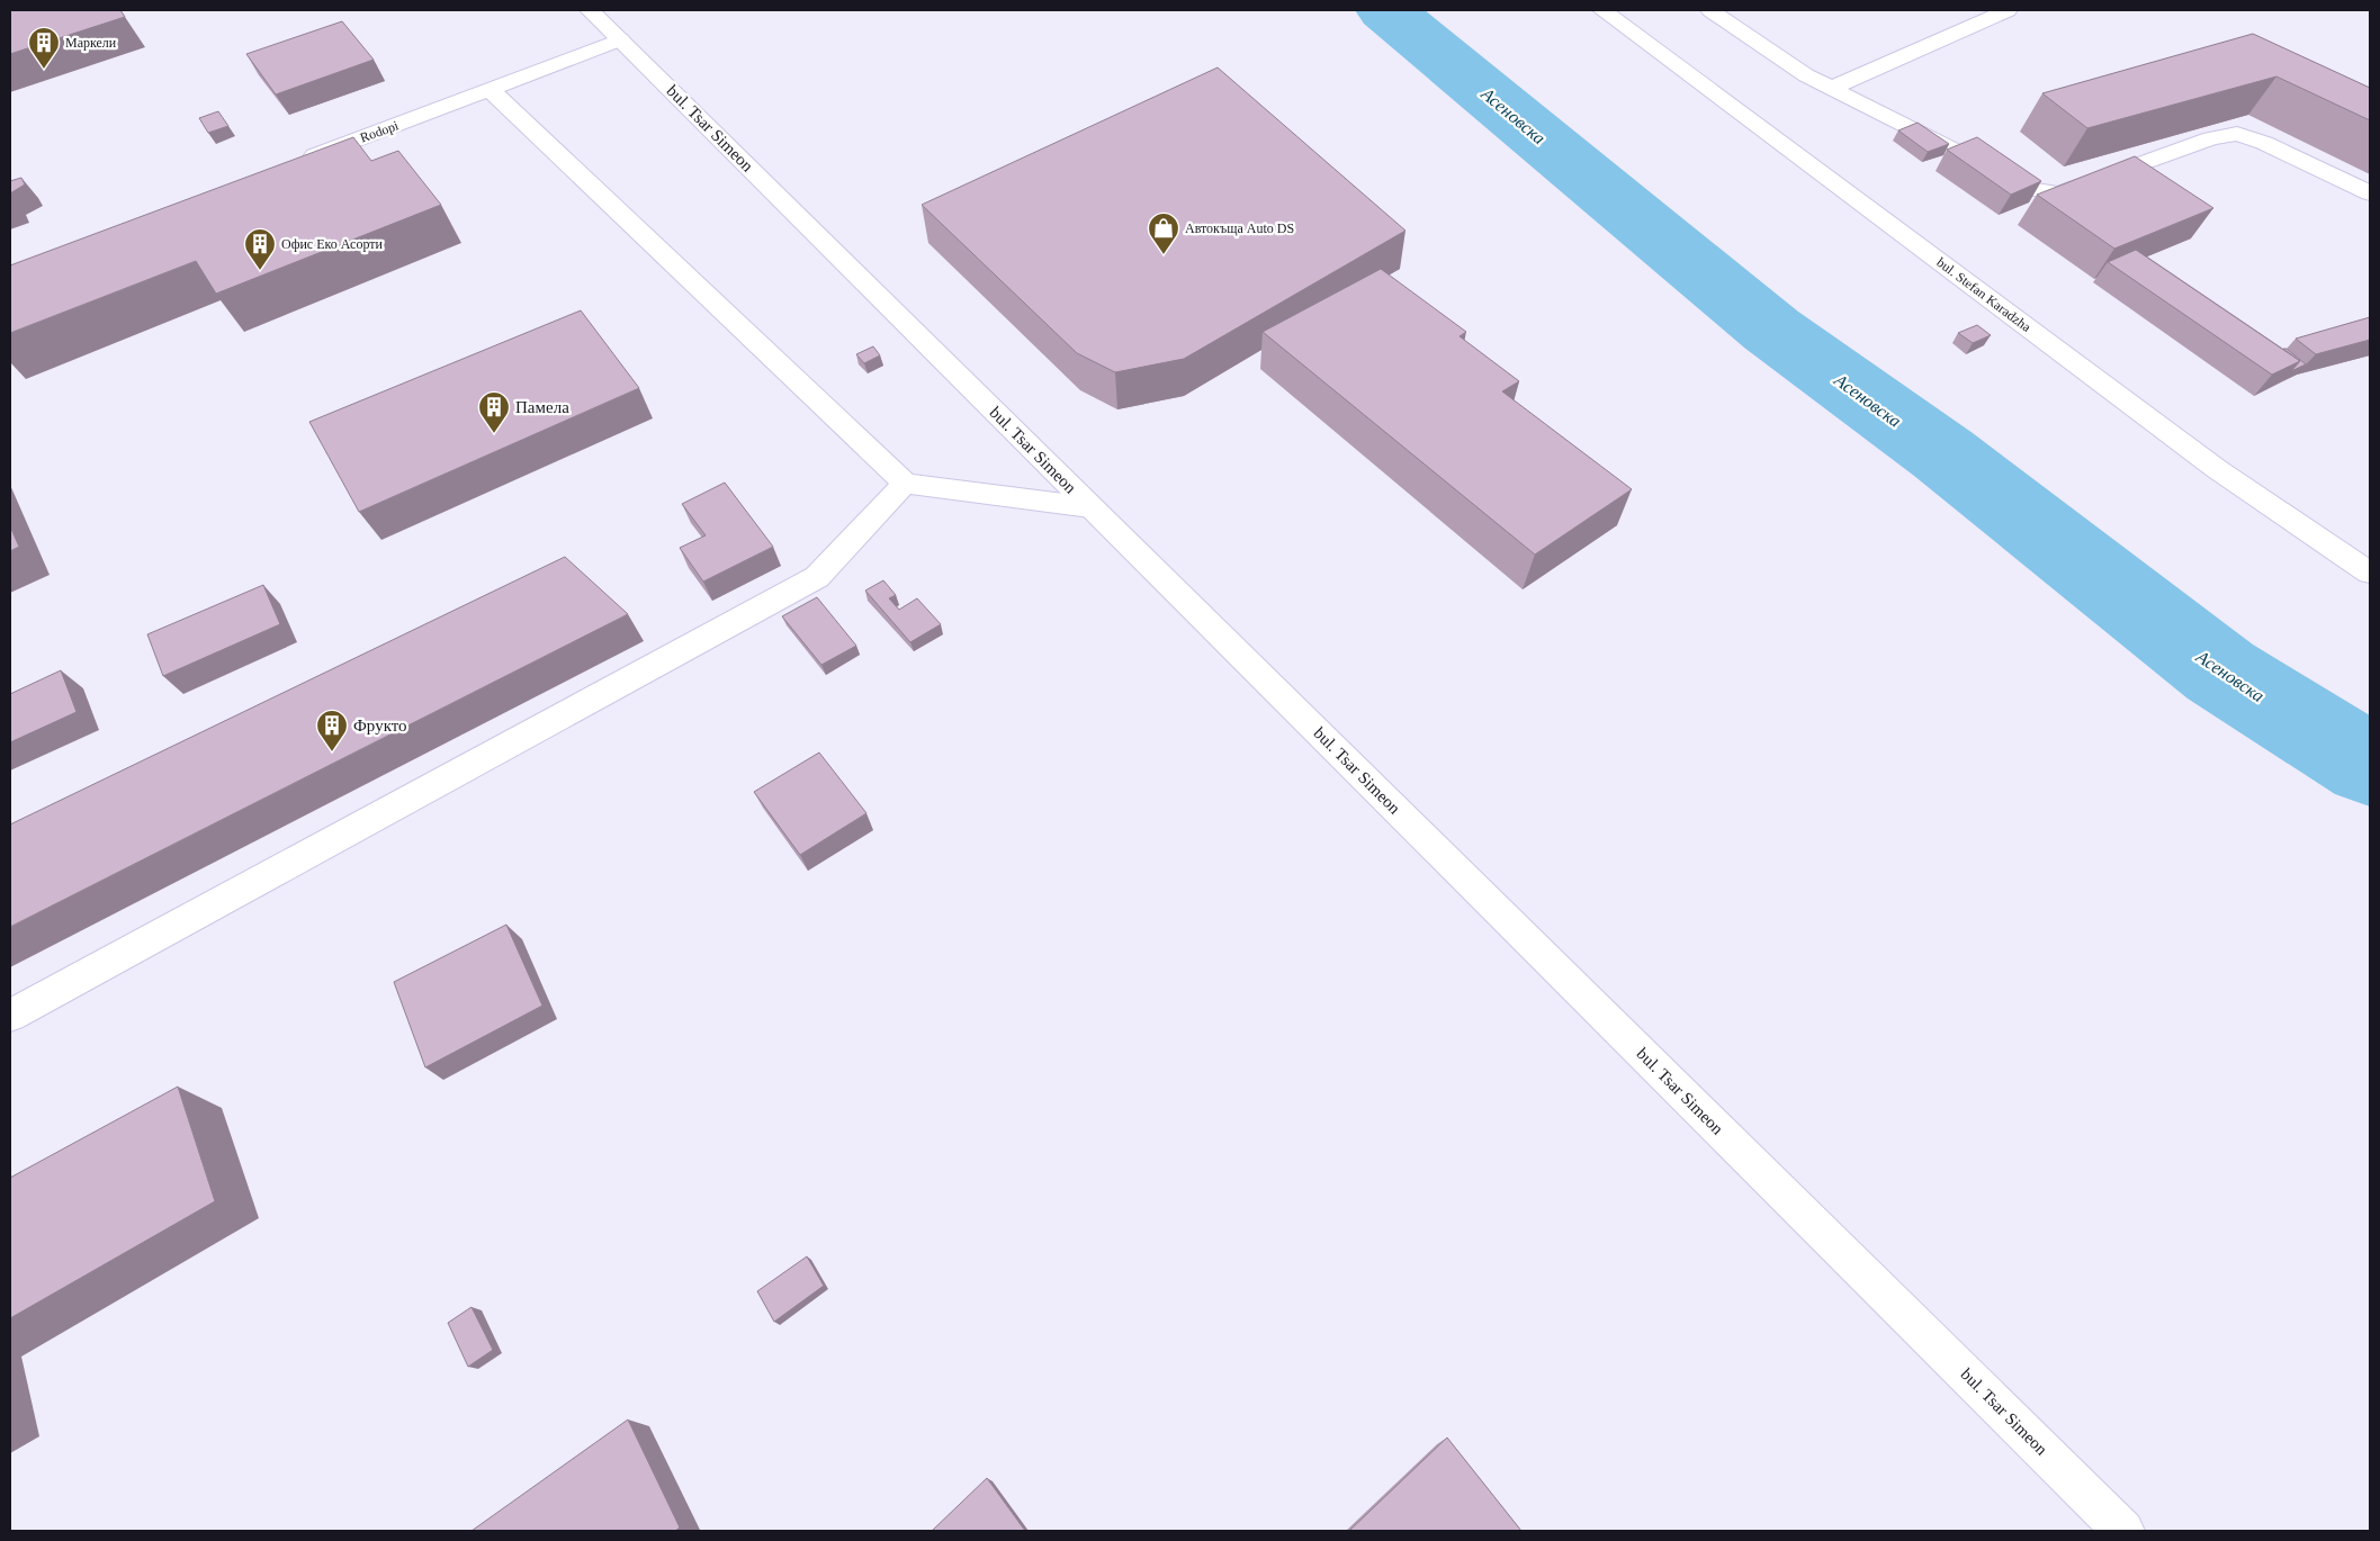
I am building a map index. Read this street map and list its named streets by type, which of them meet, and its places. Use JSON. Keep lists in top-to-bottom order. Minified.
{"streets":{"main road":["bul. Tsar Simeon","Rodopi","bul. Stefan Karadzha"]},"crossings":[["bul. Tsar Simeon","Rodopi"]],"water":["Асеновска"],"places":{"building":["Маркели","Офис Еко Асорти","Памела","Фрукто"],"shop":["Автокъща Auto DS"]}}
